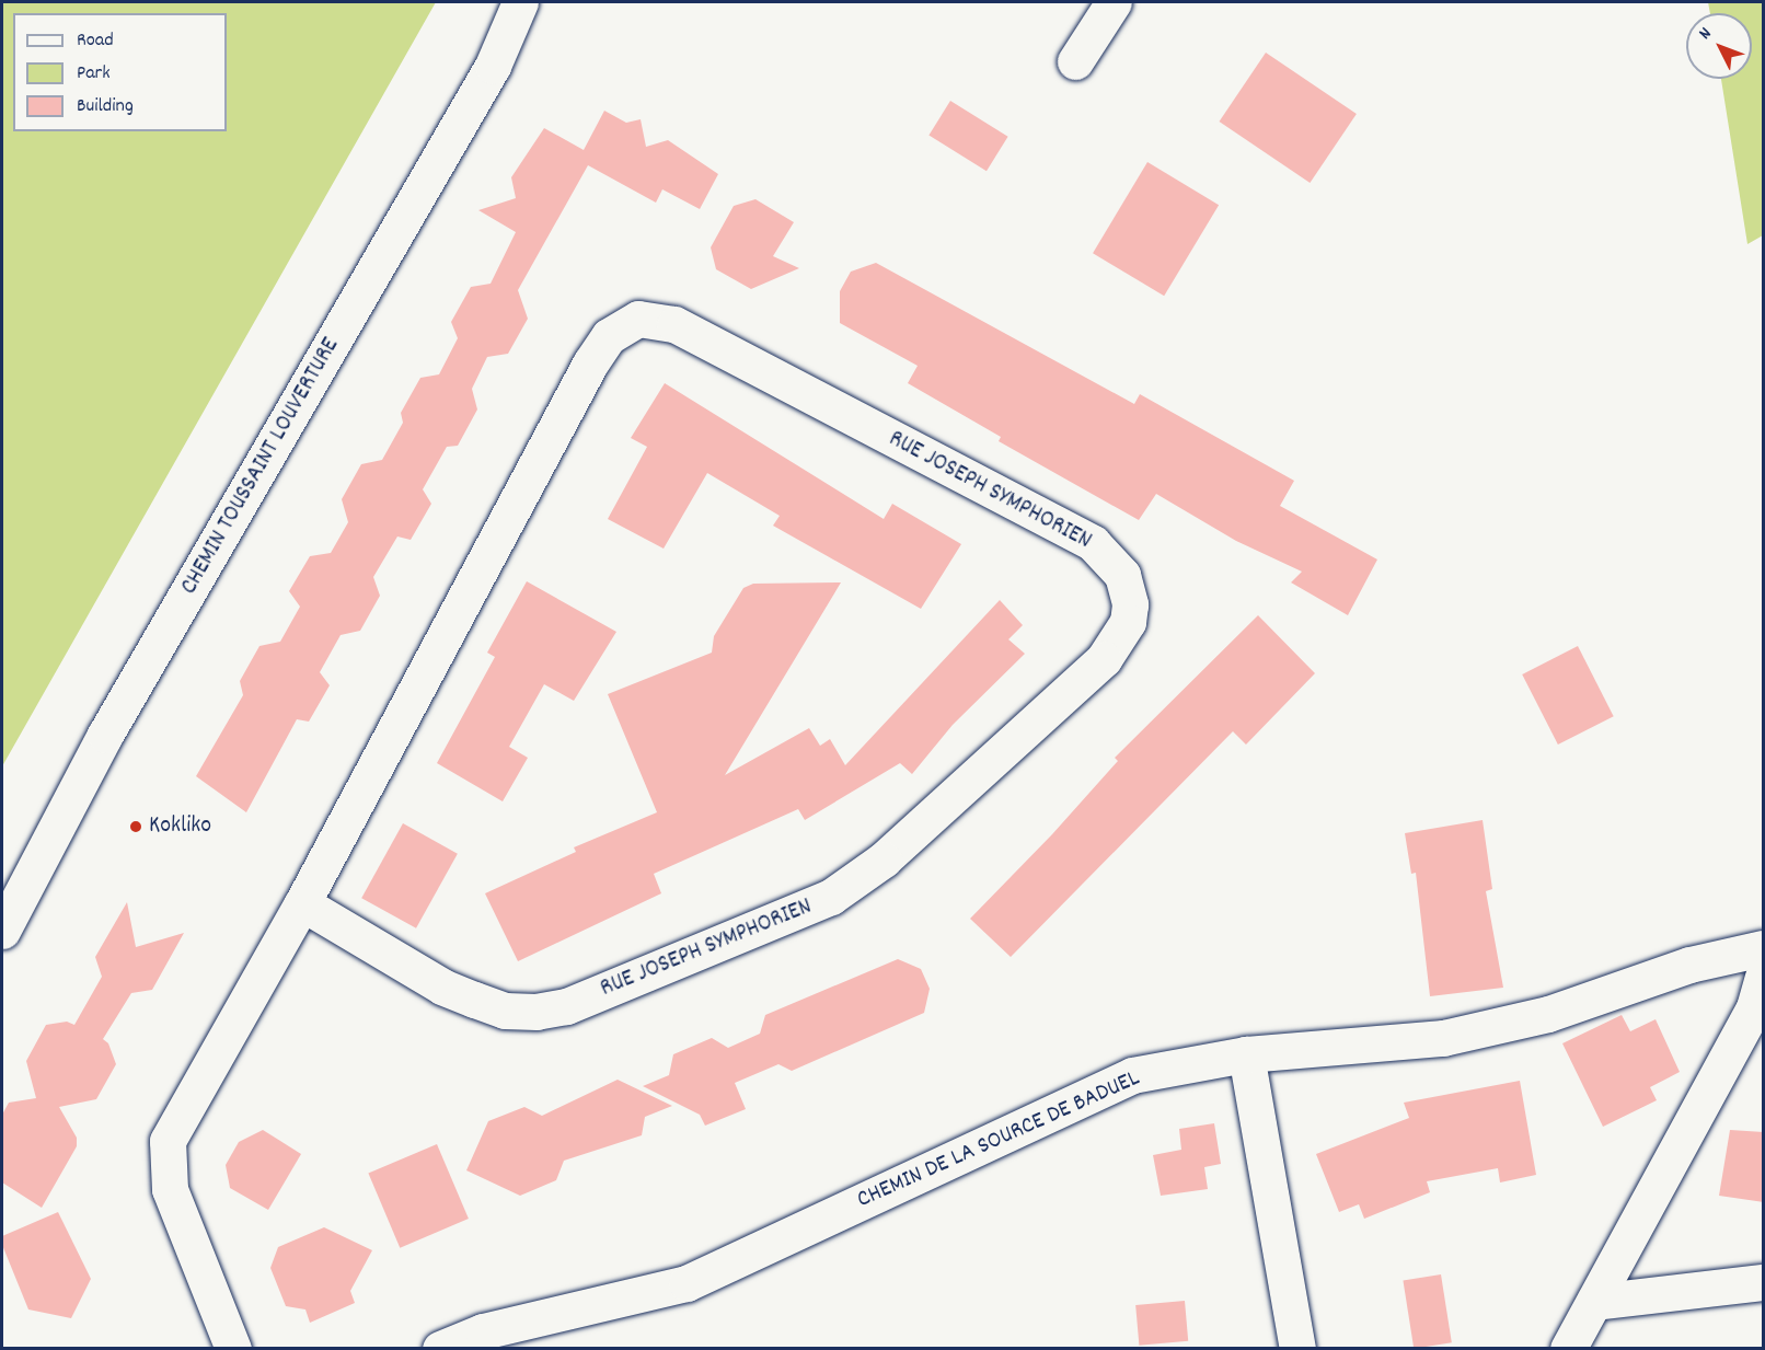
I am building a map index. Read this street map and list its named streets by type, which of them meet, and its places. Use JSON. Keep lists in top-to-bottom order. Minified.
{"streets":{"street":["CHEMIN TOUSSAINT LOUVERTURE","RUE JOSEPH SYMPHORIEN","CHEMIN DE LA SOURCE DE BADUEL"]},"places":["Kokliko"],"legend":["Road","Park","Building"],"north":"top left"}
